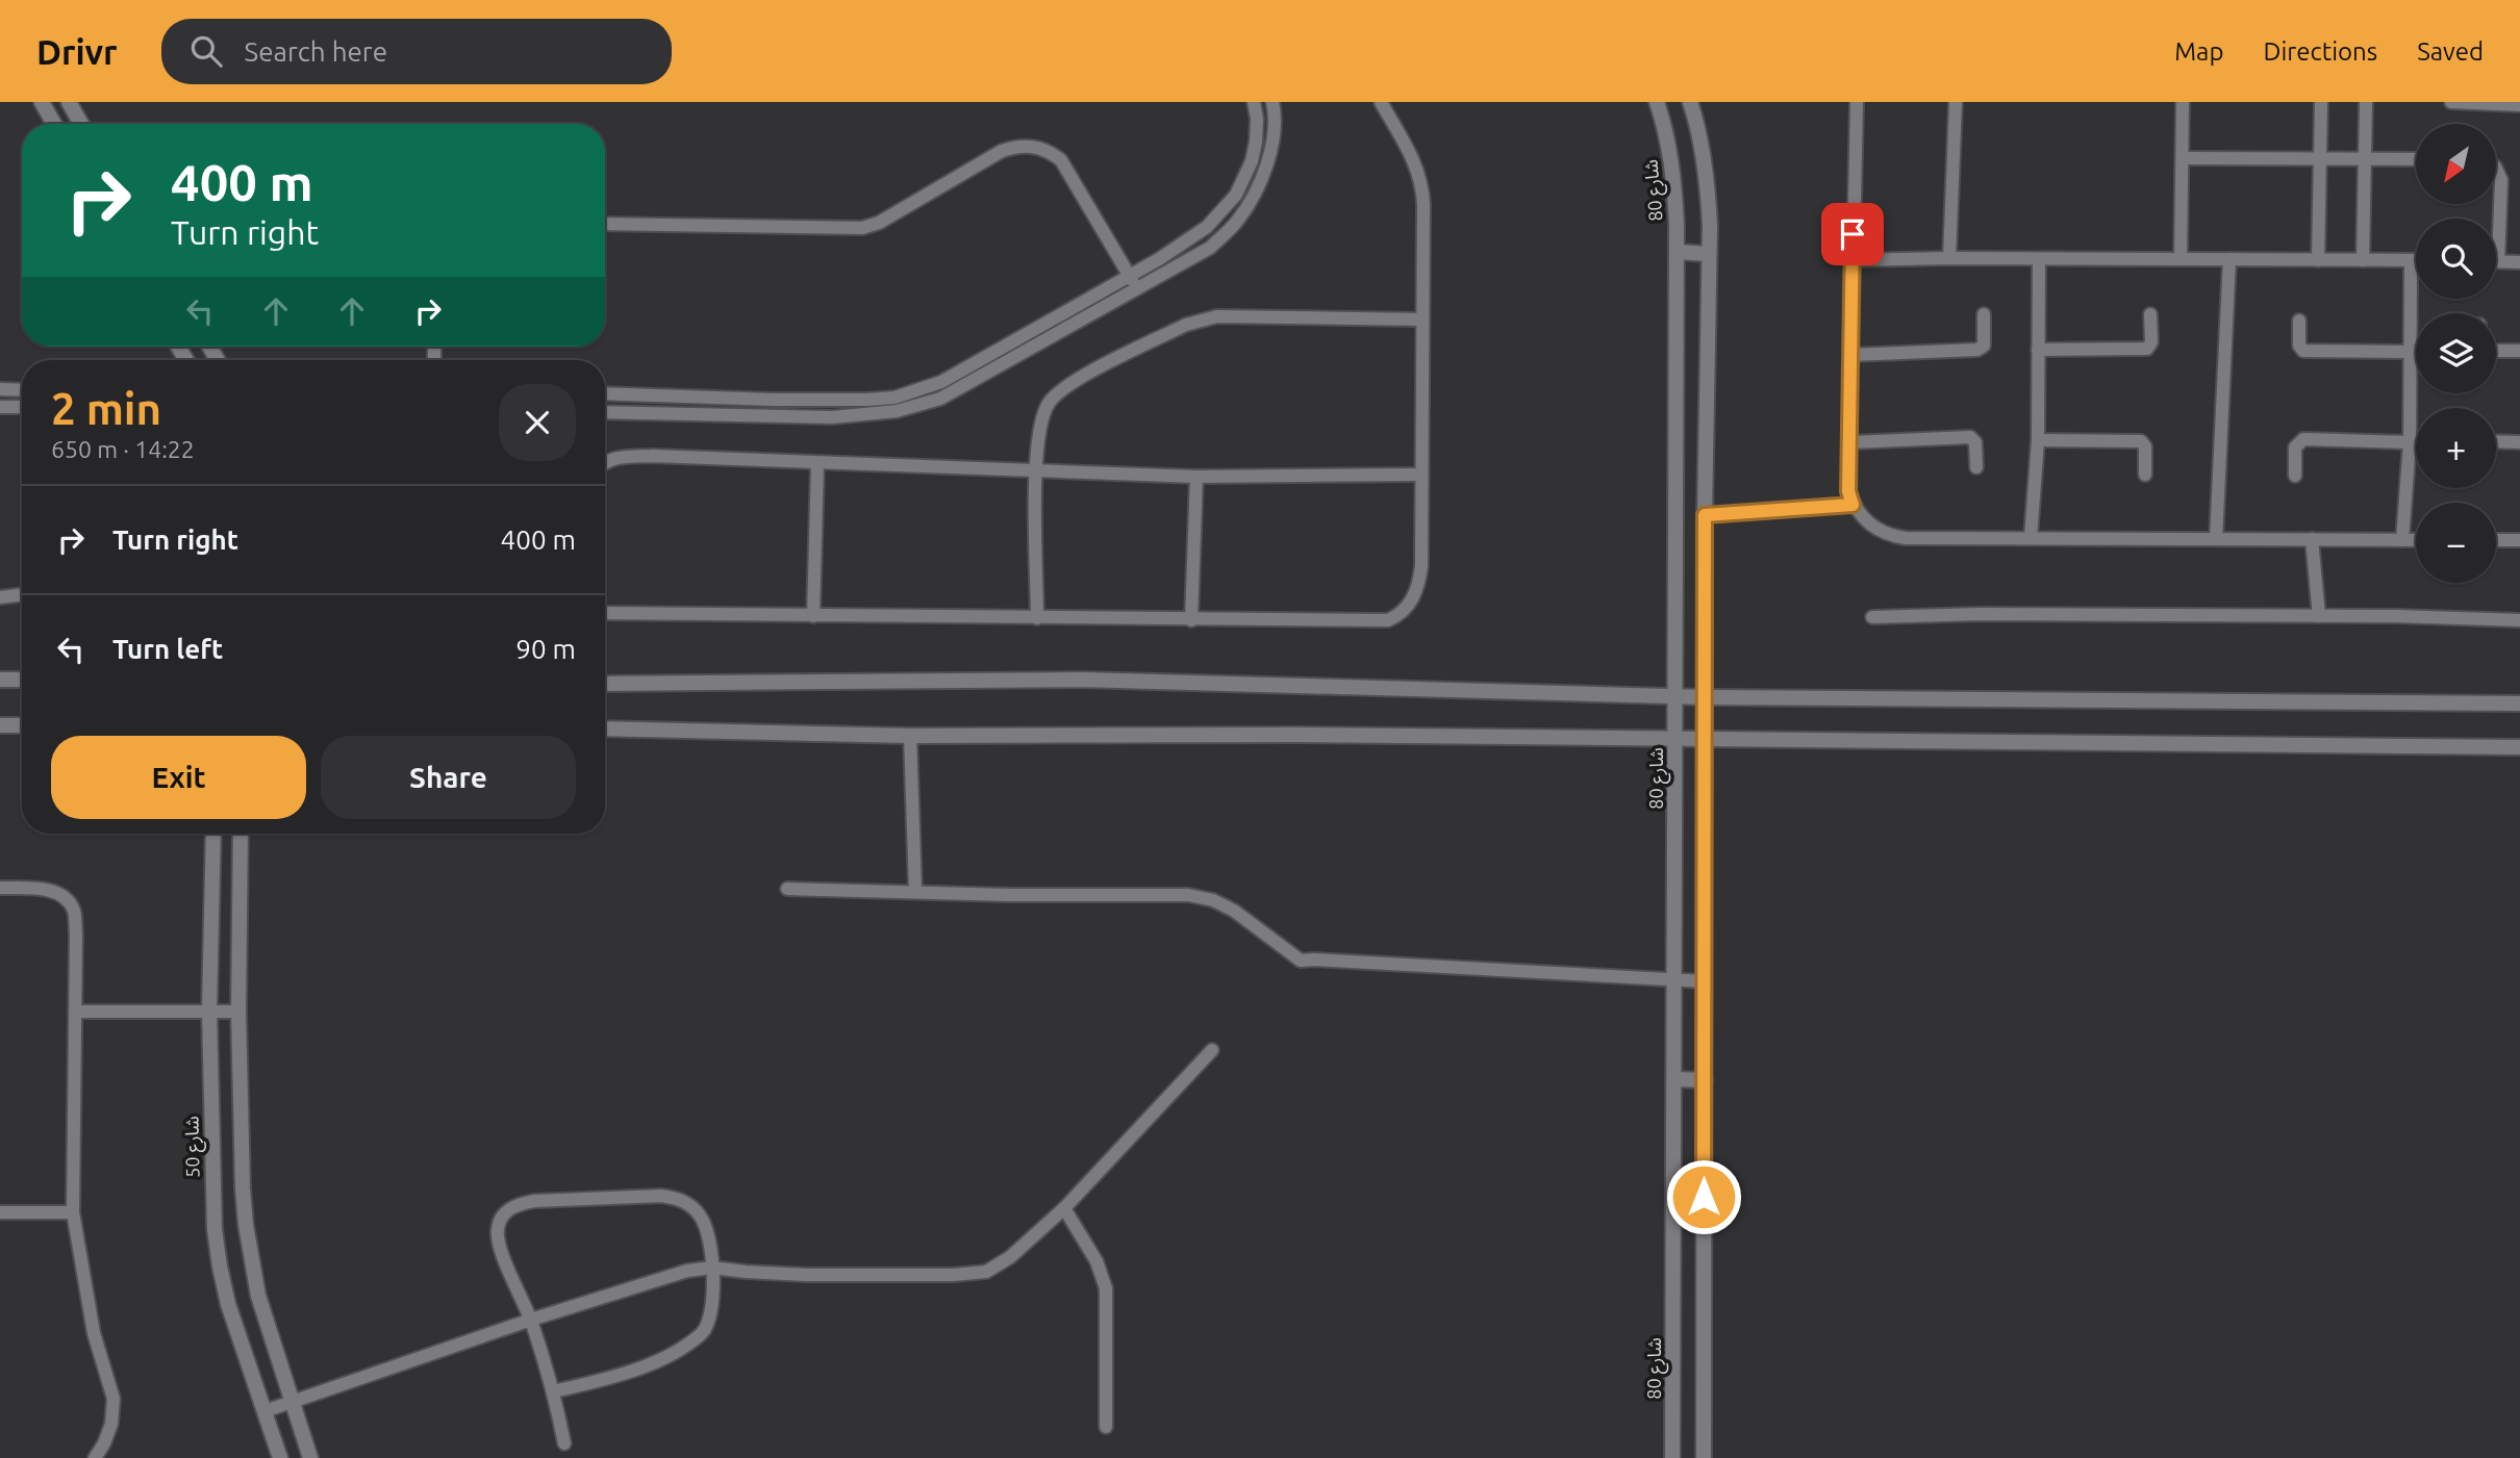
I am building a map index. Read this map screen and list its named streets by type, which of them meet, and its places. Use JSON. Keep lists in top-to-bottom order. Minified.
{"streets":{"street":["شارع 80","شارع 50"]},"north":"bottom left","page":{"header":"Drivr","search":"Search here","nav":["Map","Directions","Saved"],"map_buttons":["+","−"],"turn":["400 m","Turn right"],"heading":["2 min","650 m · 14:22"],"list":[{"name":"Turn right","value":"400 m"},{"name":"Turn left","value":"90 m"}],"buttons":["Exit","Share"]}}
